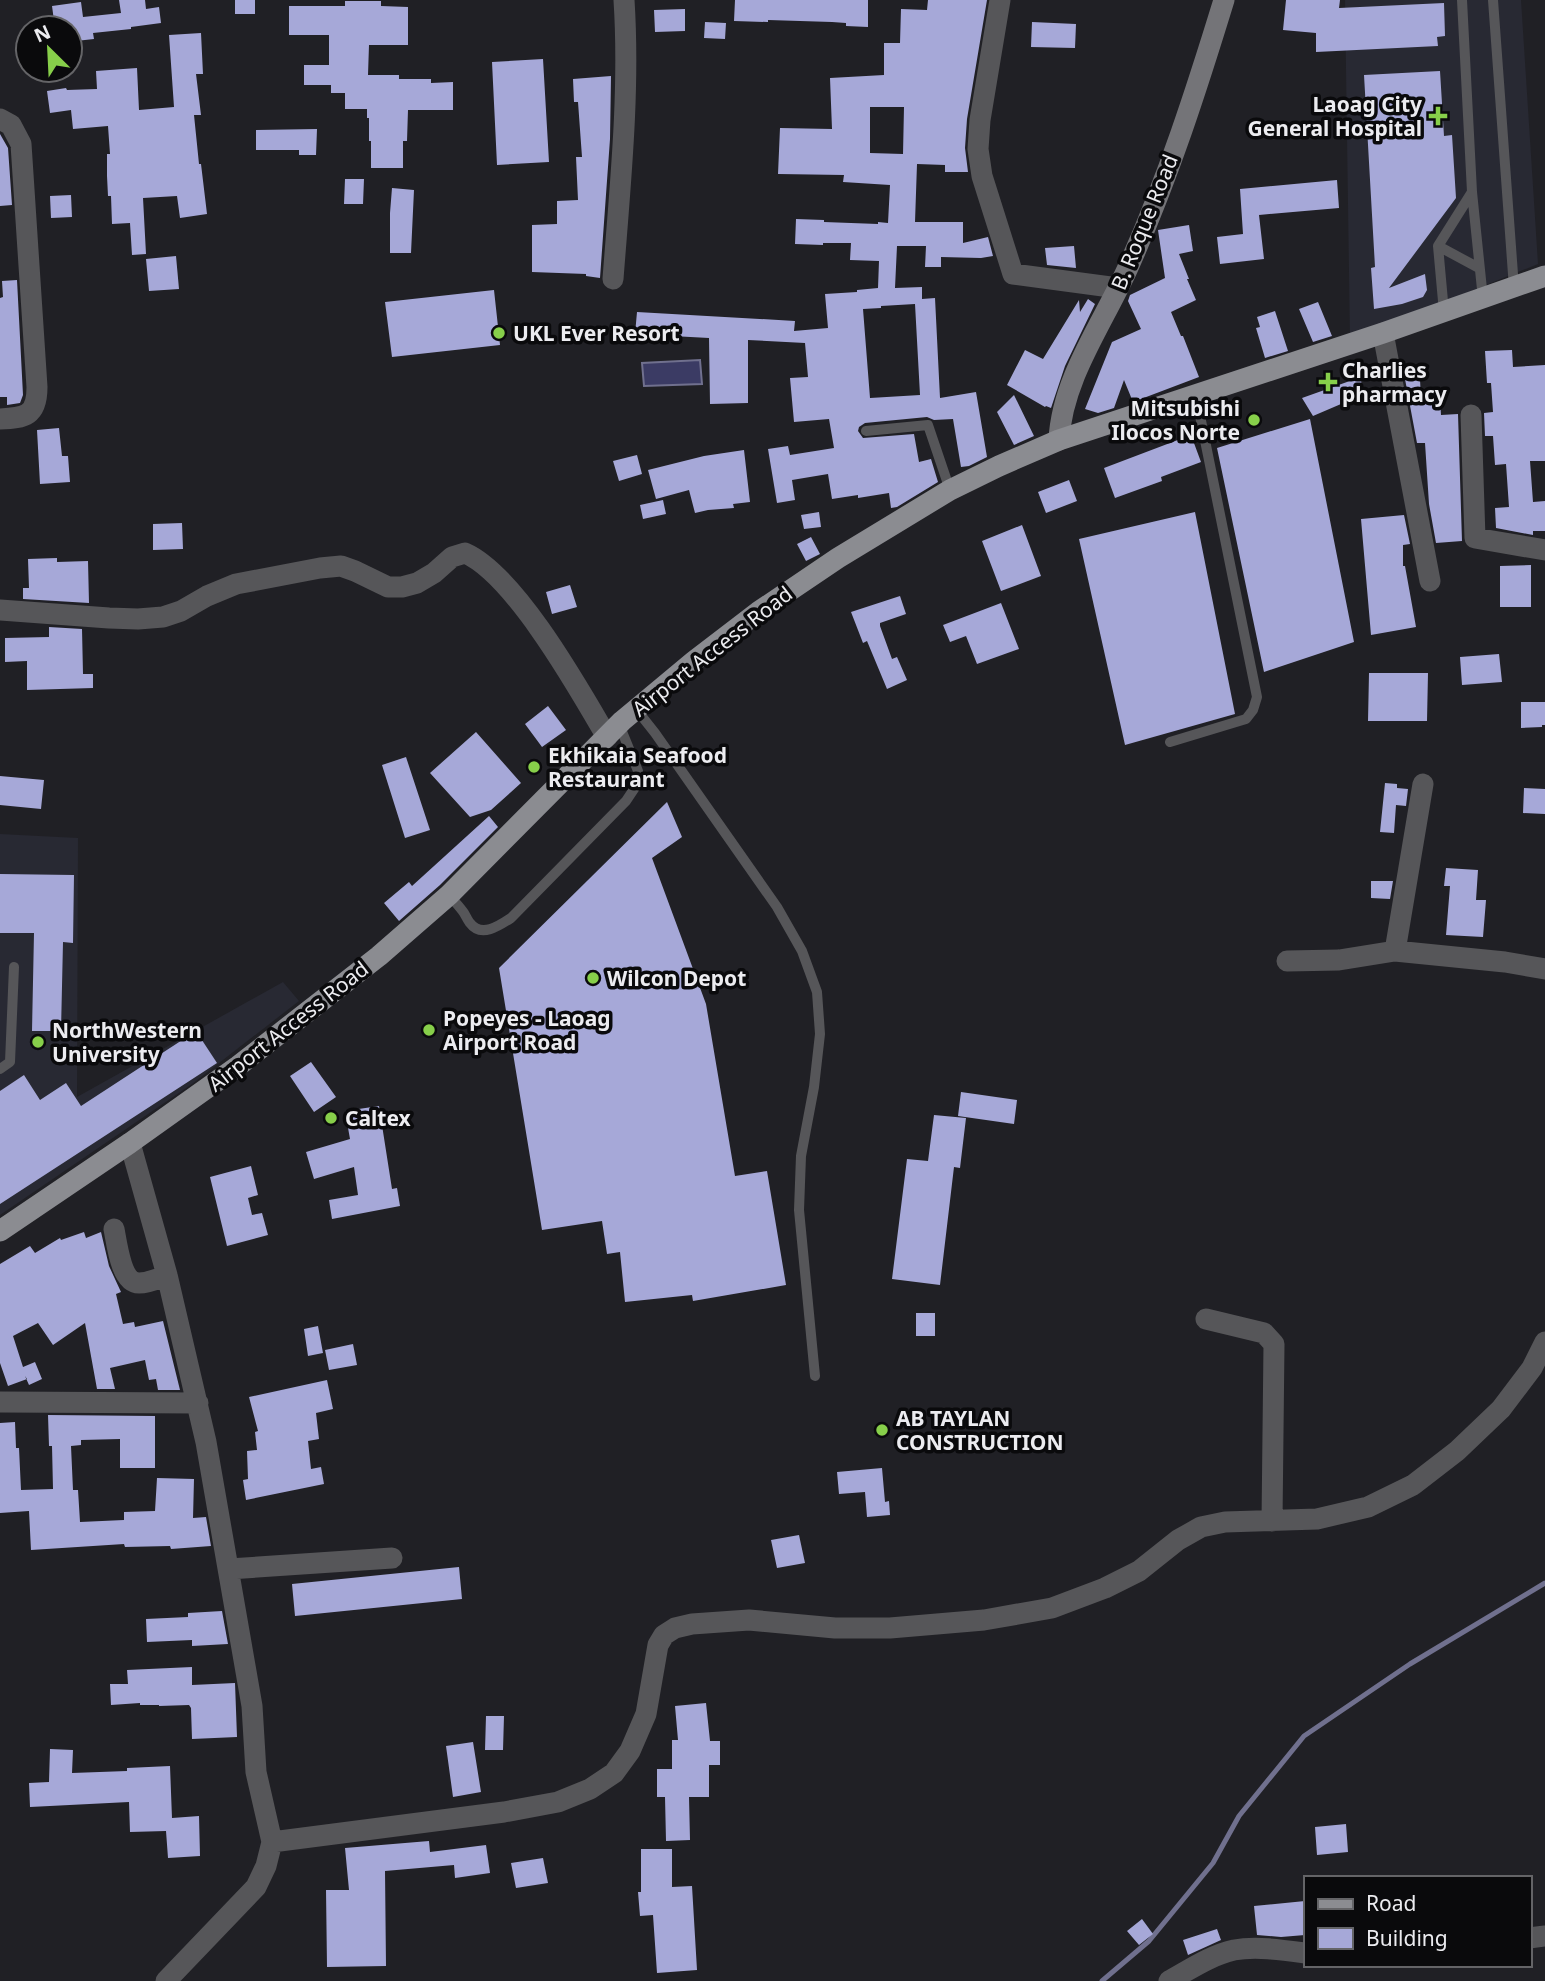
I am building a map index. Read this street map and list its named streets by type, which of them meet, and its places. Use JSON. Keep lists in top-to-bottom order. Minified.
{"streets":{"main road":["Airport Access Road"],"street":["B. Roque Road"]},"crossings":[["B. Roque Road","Airport Access Road"]],"places":{"health":["Laoag City General Hospital","Charlies pharmacy"],"other":["UKL Ever Resort","Mitsubishi Ilocos Norte","Ekhikaia Seafood Restaurant","Wilcon Depot","Popeyes - Laoag Airport Road","NorthWestern University","Caltex","AB TAYLAN CONSTRUCTION"]},"legend":["Road","Building"],"north":"top left"}
